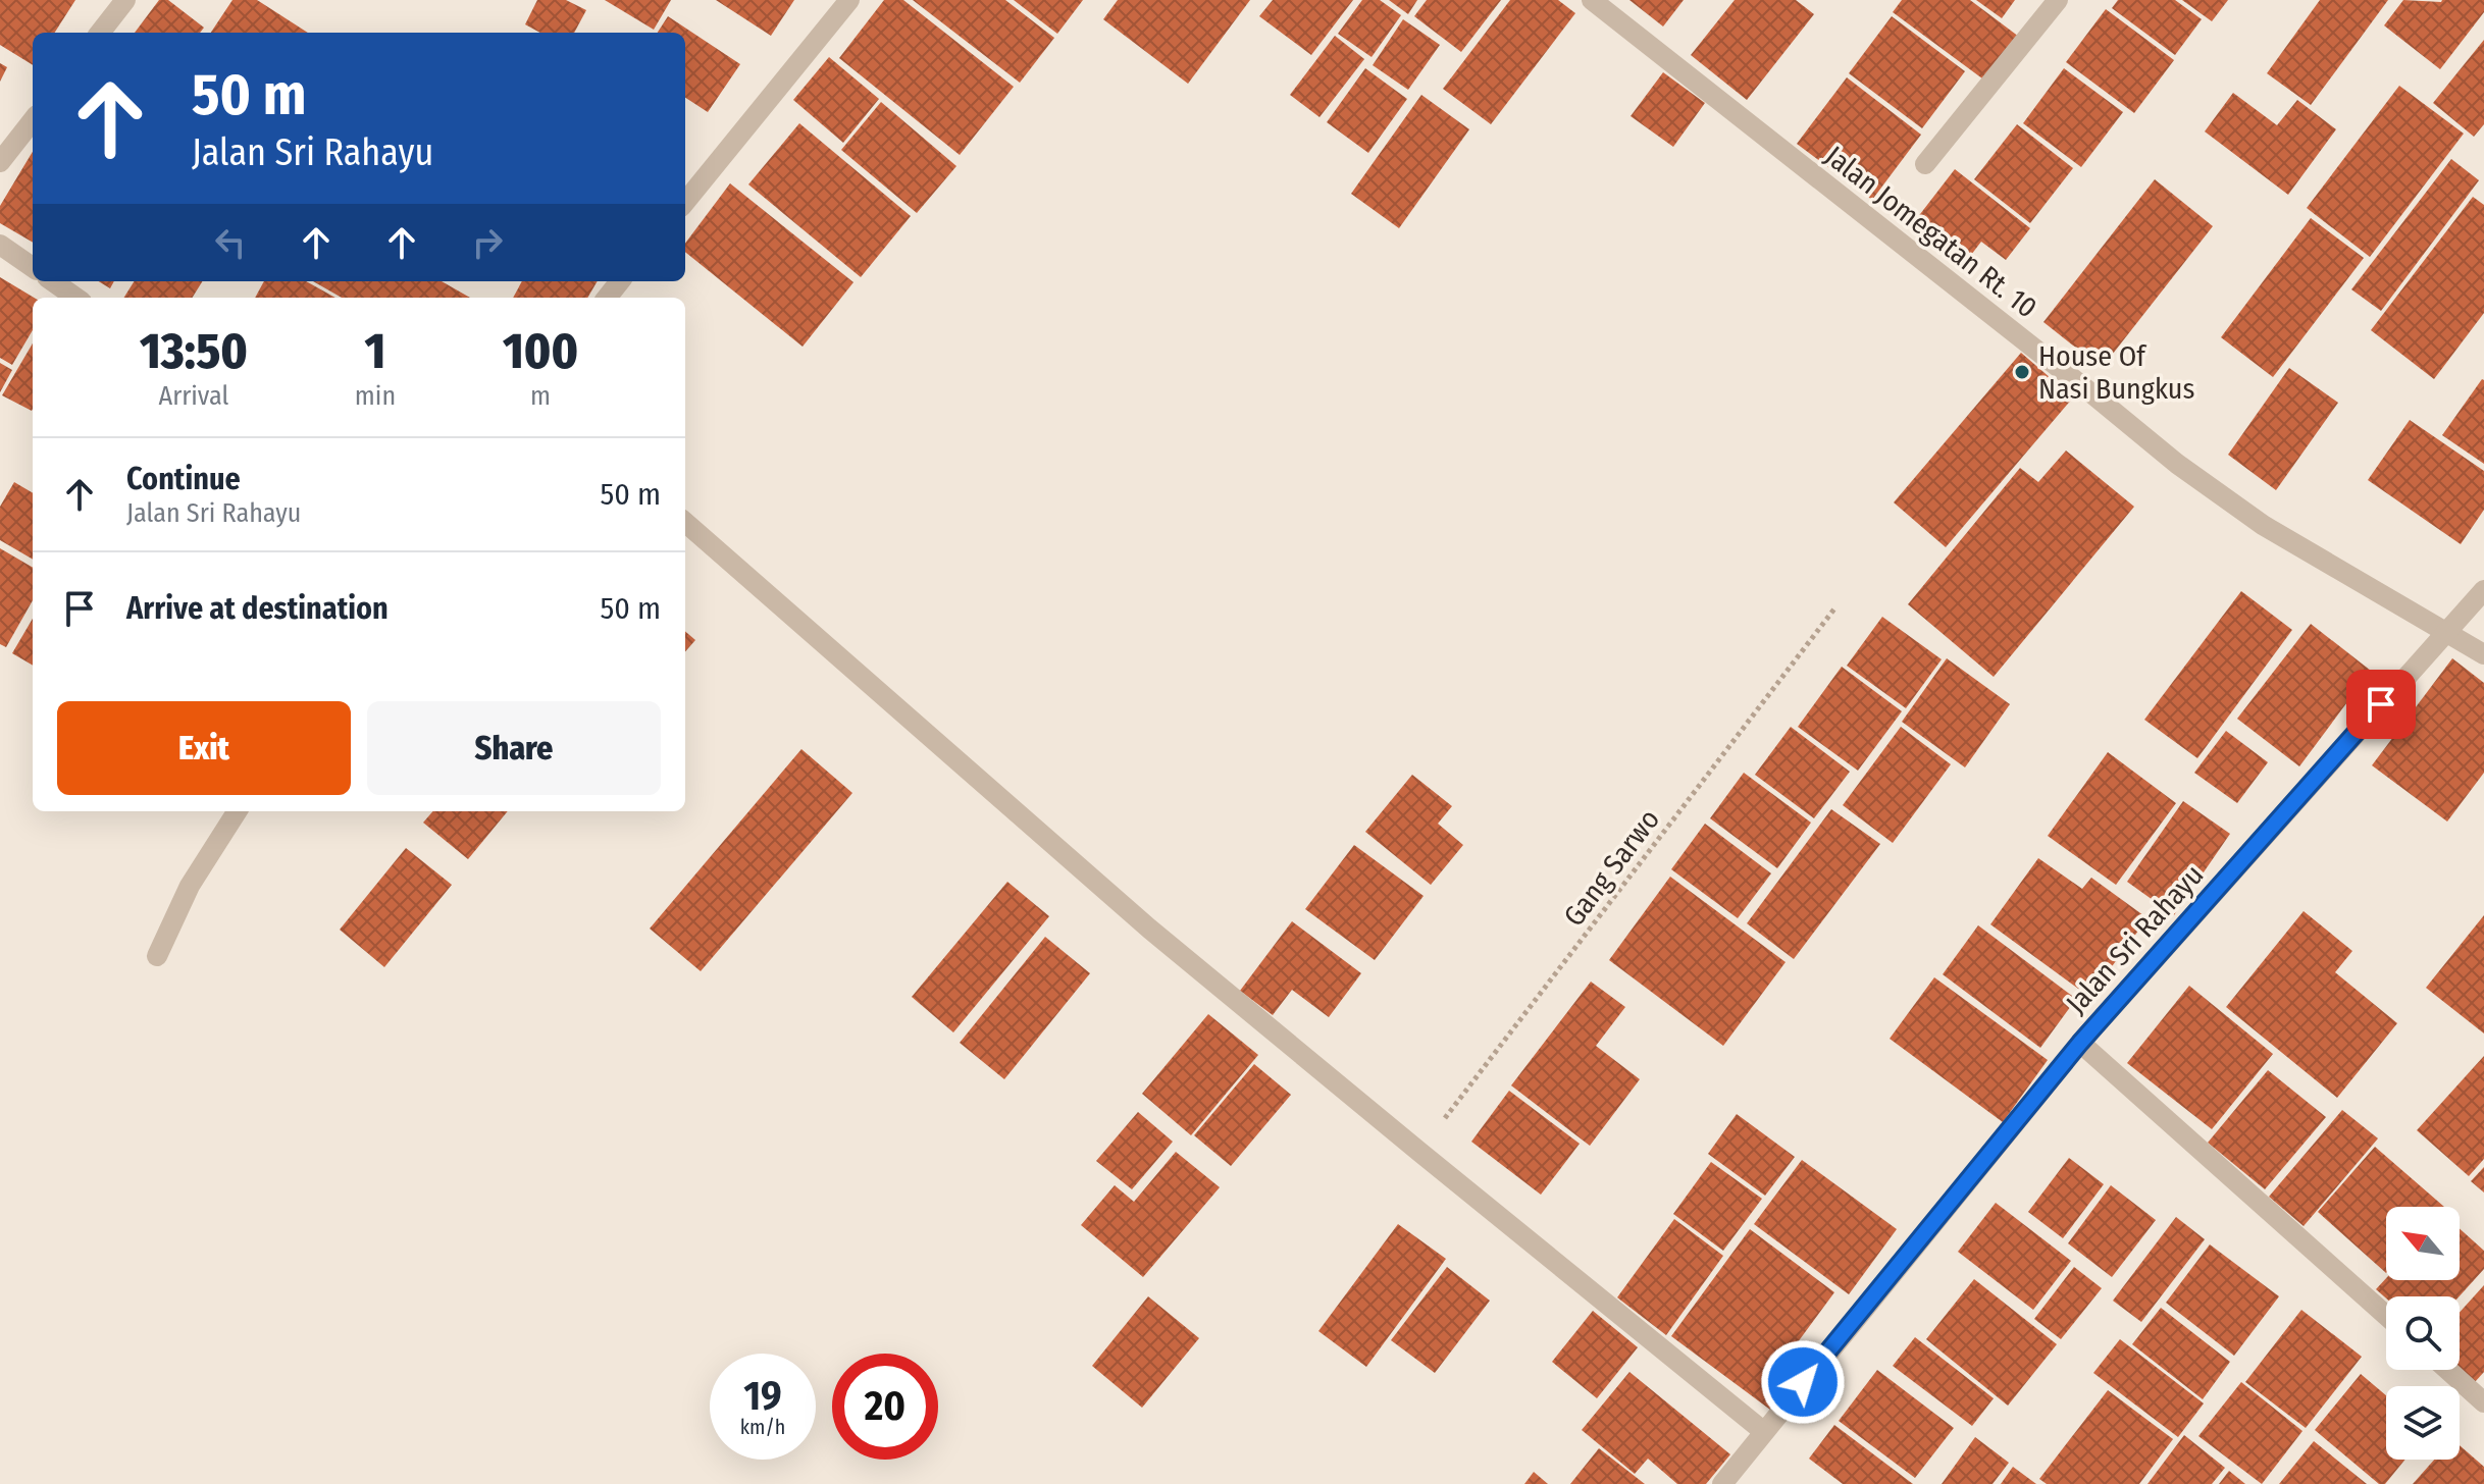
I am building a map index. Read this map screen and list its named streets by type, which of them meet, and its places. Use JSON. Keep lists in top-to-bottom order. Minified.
{"streets":{"street":["Jalan Jomegatan Rt. 10","Jalan Sri Rahayu"],"path":["Gang Sarwo"]},"crossings":[["Jalan Jomegatan Rt. 10","Jalan Sri Rahayu"]],"places":["House Of Nasi Bungkus"],"north":"top left","page":{"turn":["50 m","Jalan Sri Rahayu"],"eta":["13:50","Arrival","1","min","100","m"],"list":[{"name":"Continue","note":"Jalan Sri Rahayu","value":"50 m"},{"name":"Arrive at destination","value":"50 m"}],"buttons":["Exit","Share"],"speed":"19 km/h","limit":"20"}}
